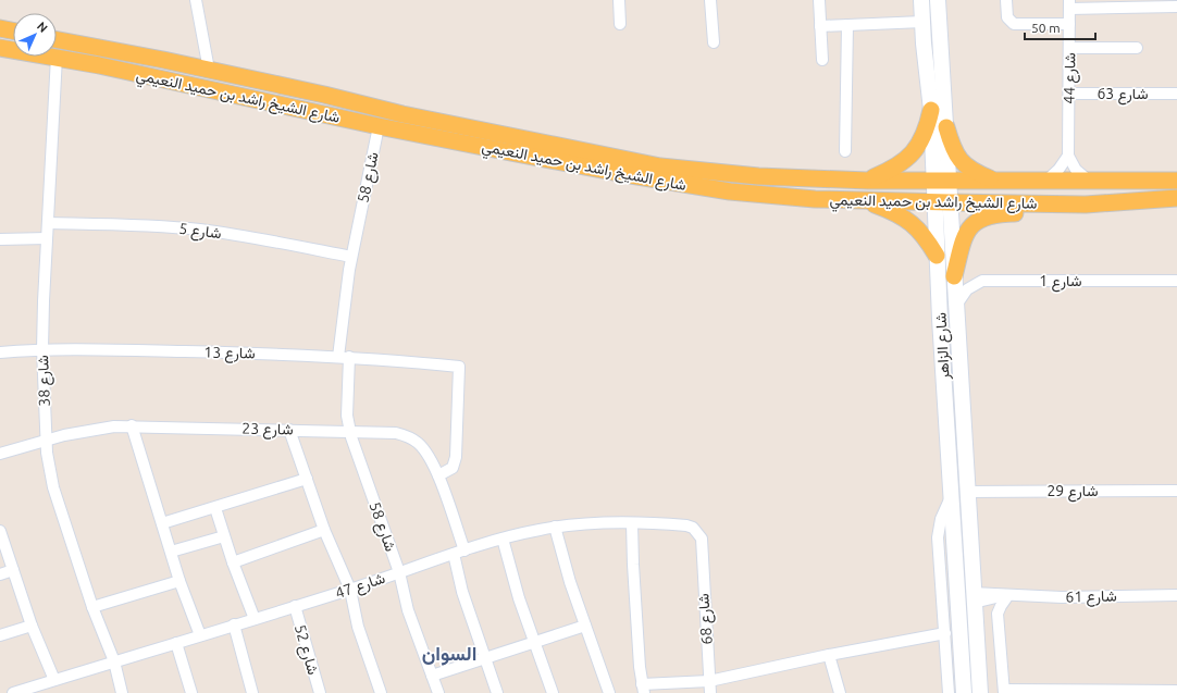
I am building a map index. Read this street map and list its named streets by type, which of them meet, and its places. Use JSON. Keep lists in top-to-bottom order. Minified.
{"streets":{"main road":["شارع الشيخ راشد بن حميد النعيمي","شارع الزاهر"],"street":["شارع 44","شارع 63","شارع 58","شارع 5","شارع 1","شارع 13","شارع 38","شارع 23","شارع 29","شارع 47","شارع 61","شارع 68","شارع 52"]},"crossings":[["شارع 44","شارع 63"],["شارع الشيخ راشد بن حميد النعيمي","شارع 58"],["شارع الشيخ راشد بن حميد النعيمي","شارع الزاهر"],["شارع الشيخ راشد بن حميد النعيمي","شارع 38"],["شارع 58","شارع 5"],["شارع 58","شارع 13"],["شارع 58","شارع 23"],["شارع 58","شارع 47"],["شارع 5","شارع 38"],["شارع 1","شارع الزاهر"],["شارع الزاهر","شارع 29"],["شارع الزاهر","شارع 61"],["شارع 13","شارع 38"],["شارع 13","شارع 23"],["شارع 38","شارع 23"],["شارع 38","شارع 47"],["شارع 23","شارع 47"],["شارع 47","شارع 68"],["شارع 47","شارع 52"]],"districts":["السوان"],"scale_bar":"50 m","north":"top right"}
